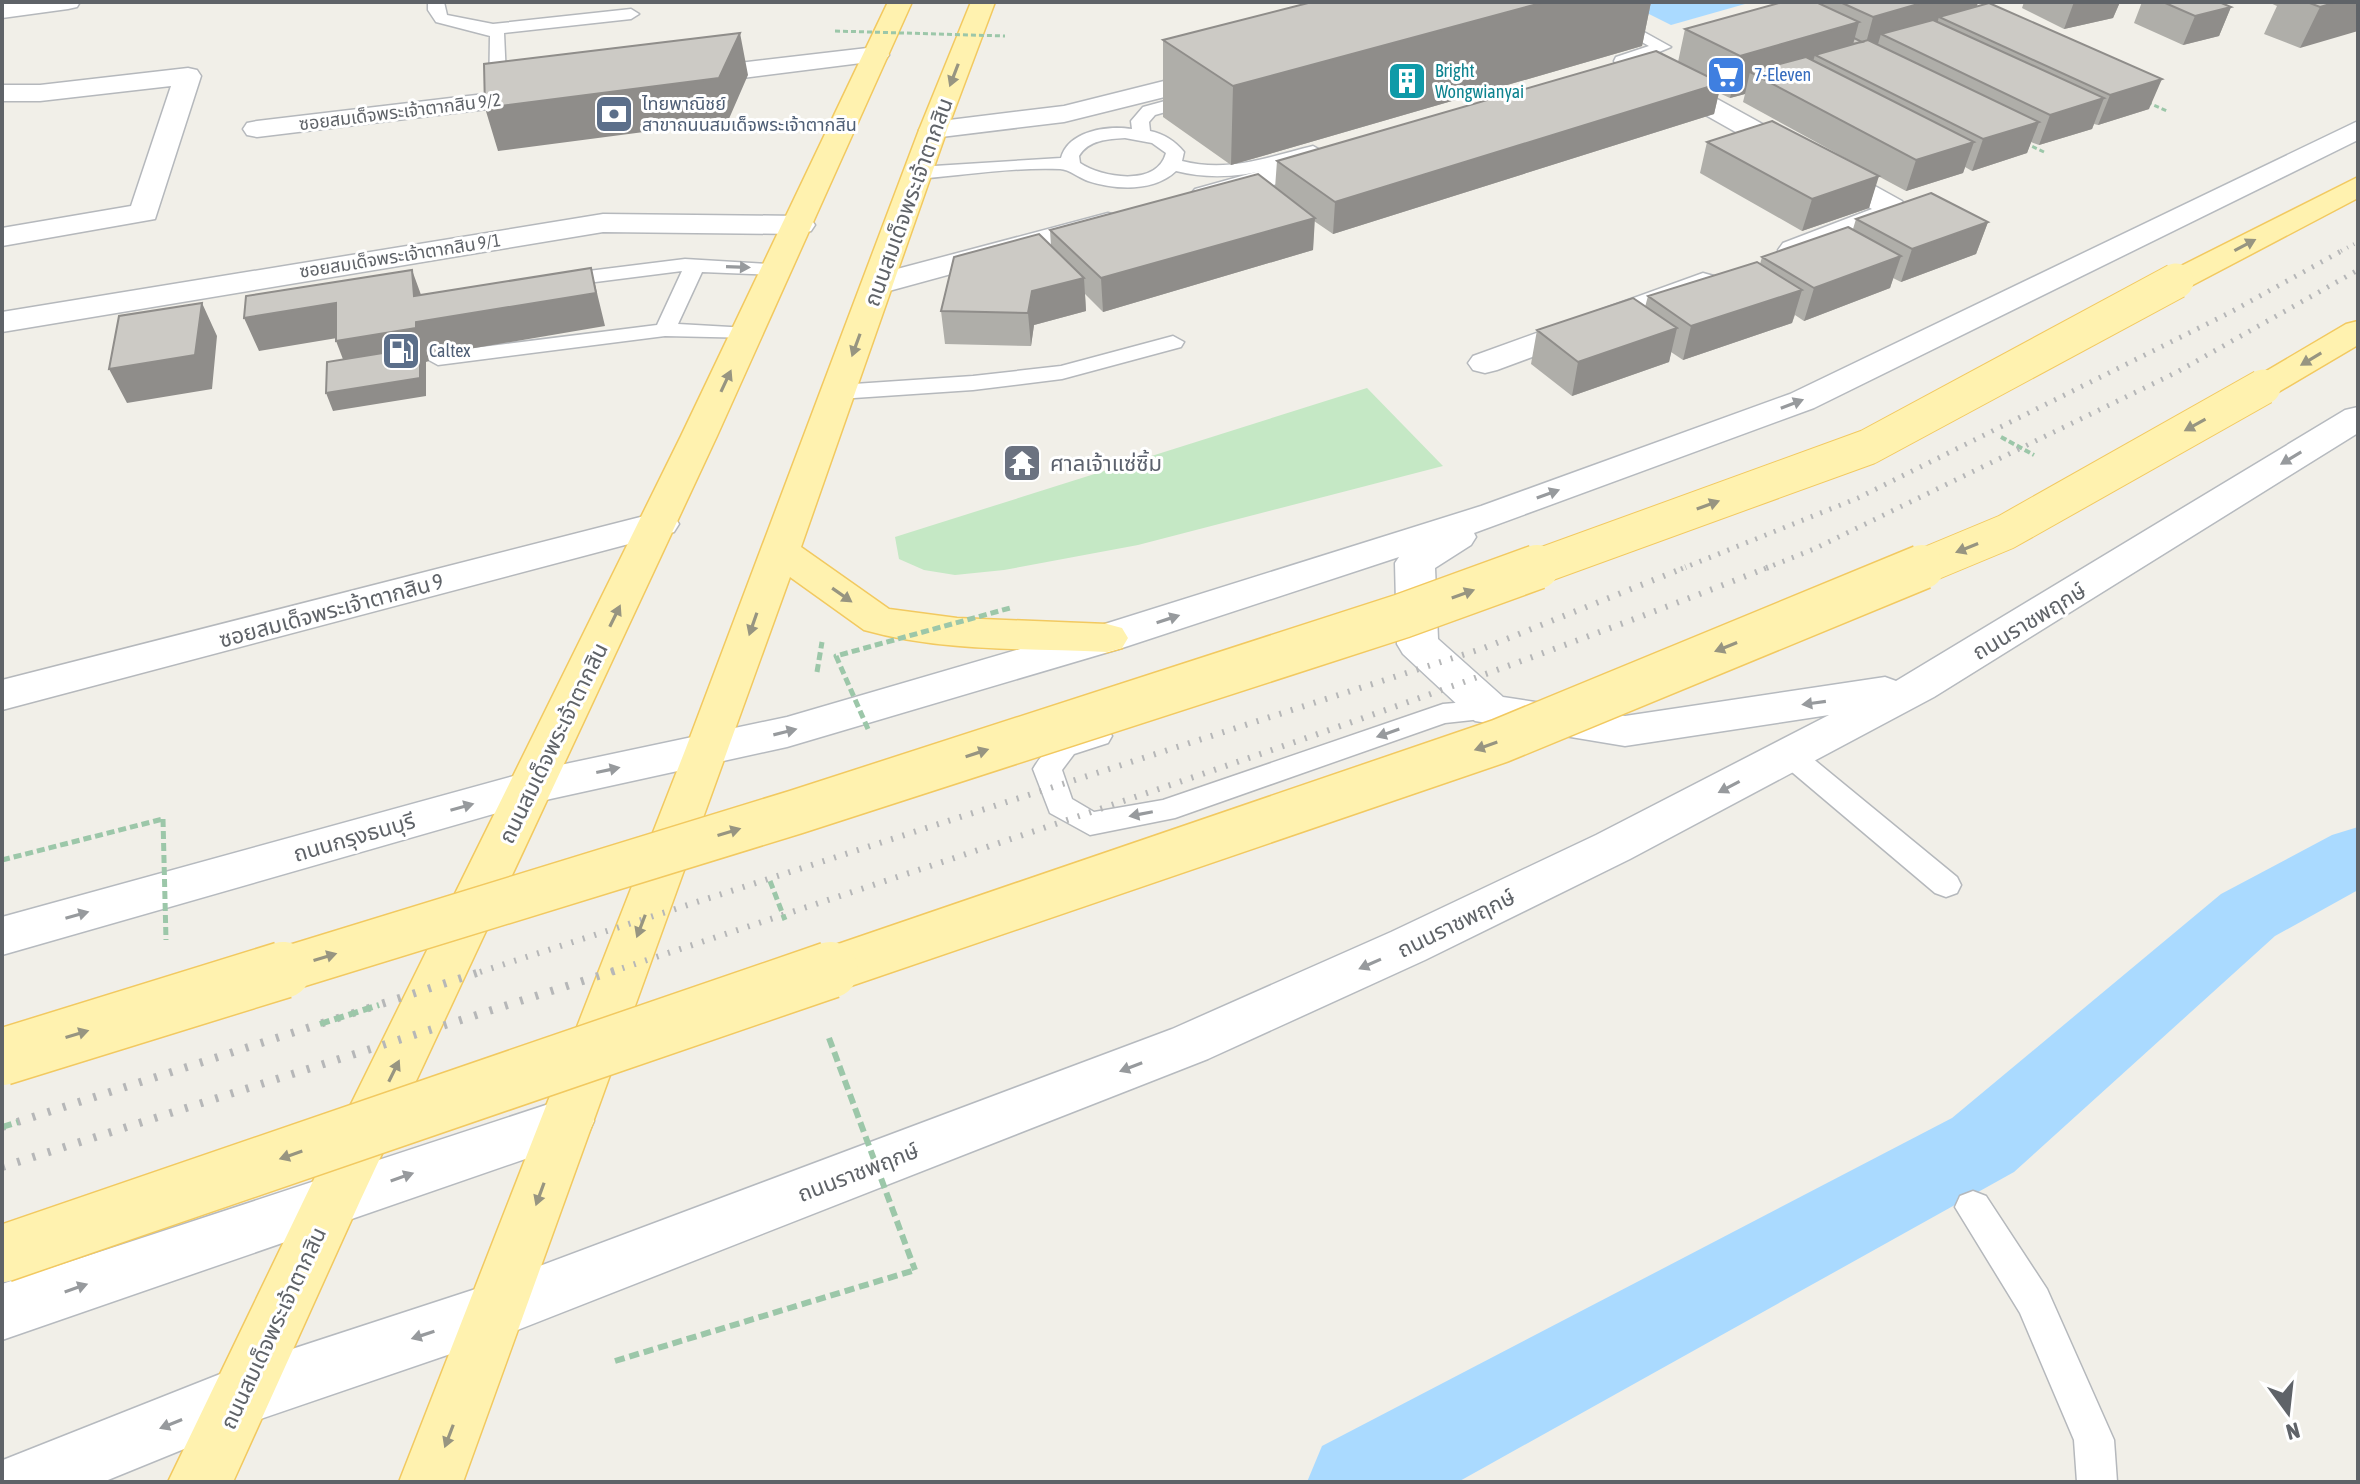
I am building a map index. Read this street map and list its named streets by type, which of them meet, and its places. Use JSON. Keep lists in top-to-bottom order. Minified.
{"streets":{"main road":["ซอยสมเด็จพระเจ้าตากสิน 9/2","ถนนสมเด็จพระเจ้าตากสิน","ซอยสมเด็จพระเจ้าตากสิน 9/1","ซอยสมเด็จพระเจ้าตากสิน 9","ถนนราชพฤกษ์","ถนนกรุงธนบุรี"]},"crossings":[["ถนนสมเด็จพระเจ้าตากสิน","ซอยสมเด็จพระเจ้าตากสิน 9/1"],["ถนนสมเด็จพระเจ้าตากสิน","ซอยสมเด็จพระเจ้าตากสิน 9"],["ถนนสมเด็จพระเจ้าตากสิน","ถนนราชพฤกษ์"],["ถนนสมเด็จพระเจ้าตากสิน","ถนนกรุงธนบุรี"]],"places":{"supermarket":["7-Eleven"],"building":["Bright Wongwianyai"],"bank":["ไทยพาณิชย์ สาขาถนนสมเด็จพระเจ้าตากสิน"],"fuel station":["Caltex"],"temple":["ศาลเจ้าแซ่ซิ้ม"]},"north":"bottom"}
